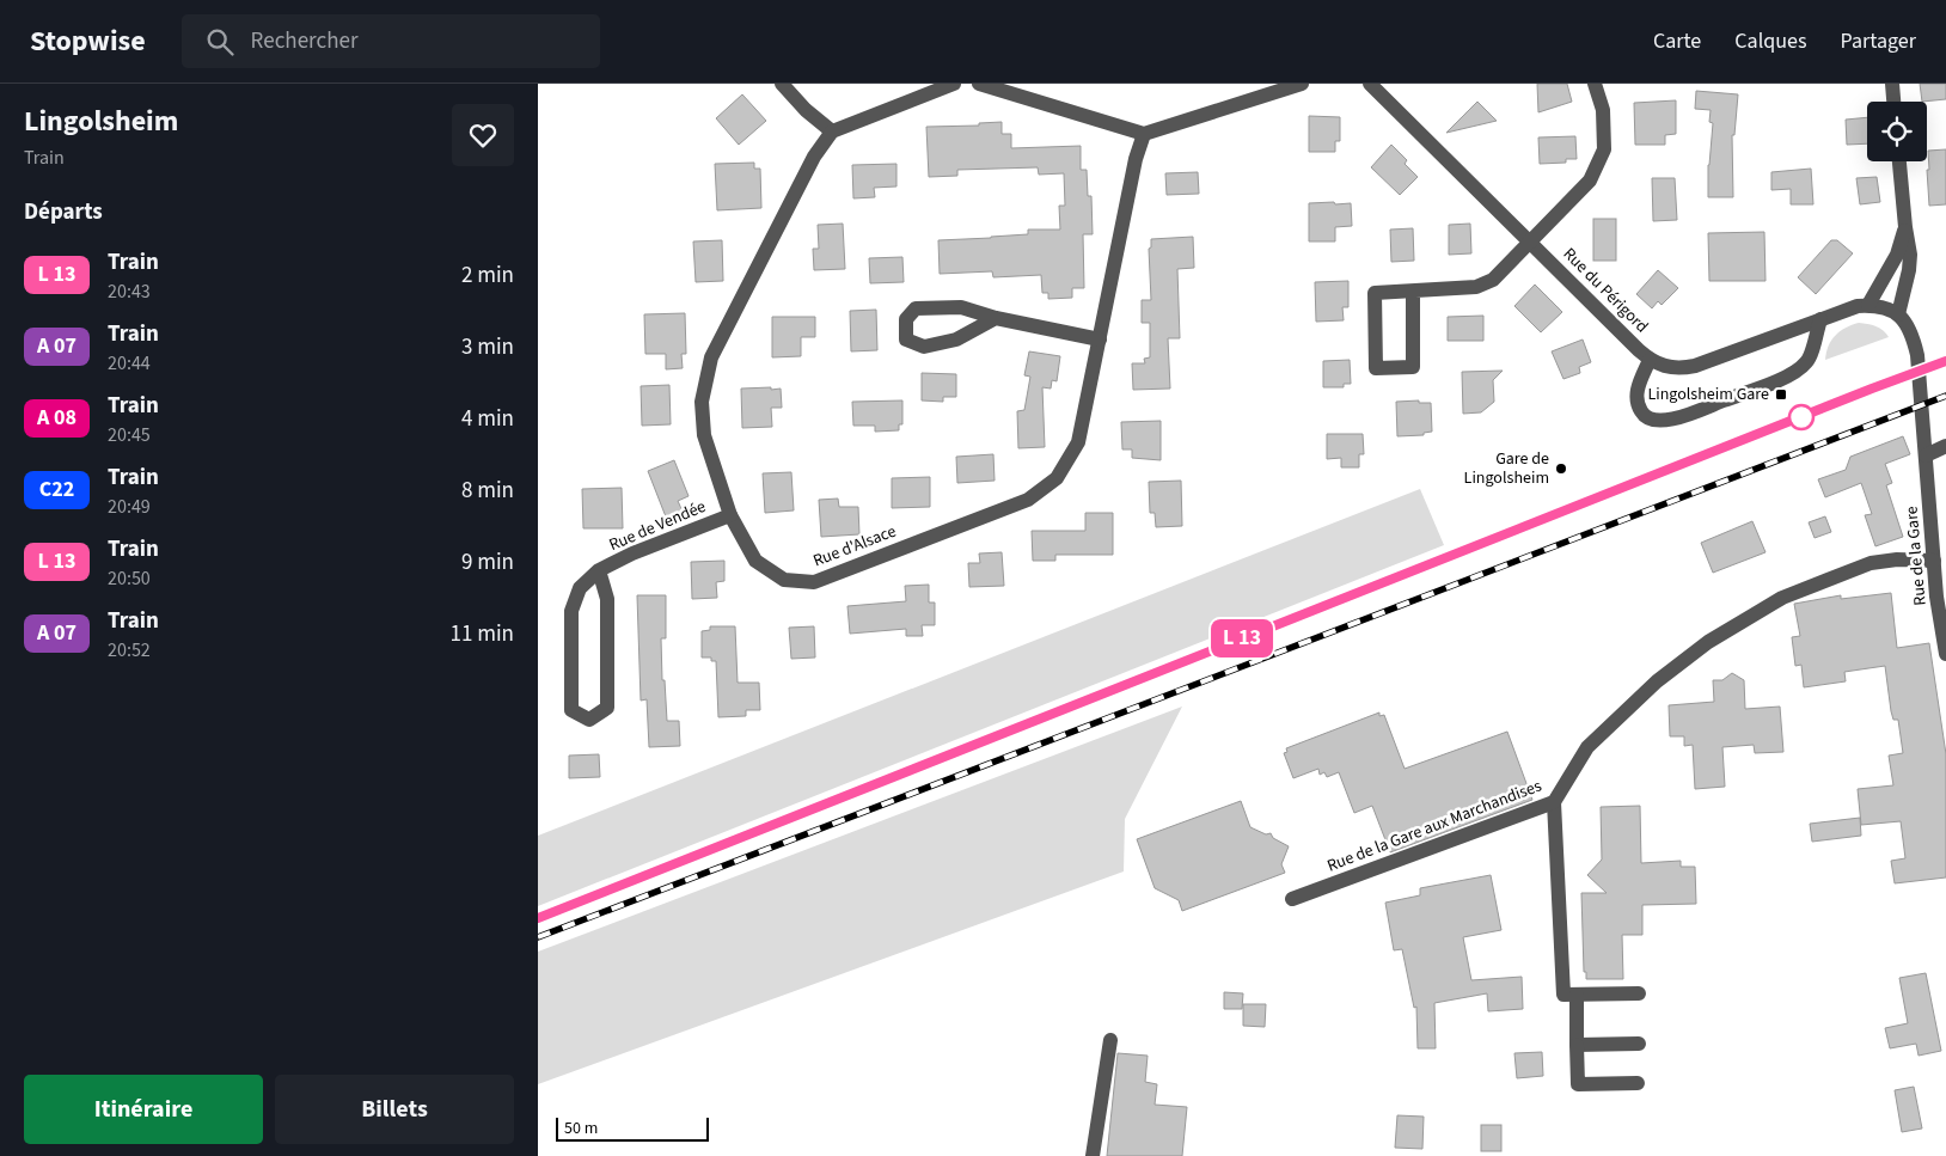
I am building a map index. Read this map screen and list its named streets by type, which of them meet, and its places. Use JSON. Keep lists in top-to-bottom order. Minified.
{"streets":{"street":["Rue du Périgord","Rue de Vendée","Rue d'Alsace","Rue de la Gare","Rue de la Gare aux Marchandises"]},"crossings":[["Rue de Vendée","Rue d'Alsace"],["Rue de la Gare","Rue de la Gare aux Marchandises"]],"places":{"transit":["Lingolsheim Gare"],"other":["Gare de Lingolsheim"]},"scale_bar":"50 m","page":{"header":"Stopwise","search":"Rechercher","nav":["Carte","Calques","Partager"],"heading":[["Lingolsheim","Train"],"Départs"],"on_map":"L 13","list":[{"mark":"L 13","name":"Train","note":"20:43","value":"2 min"},{"mark":"A 07","name":"Train","note":"20:44","value":"3 min"},{"mark":"A 08","name":"Train","note":"20:45","value":"4 min"},{"mark":"C22","name":"Train","note":"20:49","value":"8 min"},{"mark":"L 13","name":"Train","note":"20:50","value":"9 min"},{"mark":"A 07","name":"Train","note":"20:52","value":"11 min"}],"buttons":["Itinéraire","Billets"],"scale":"50 m"}}
